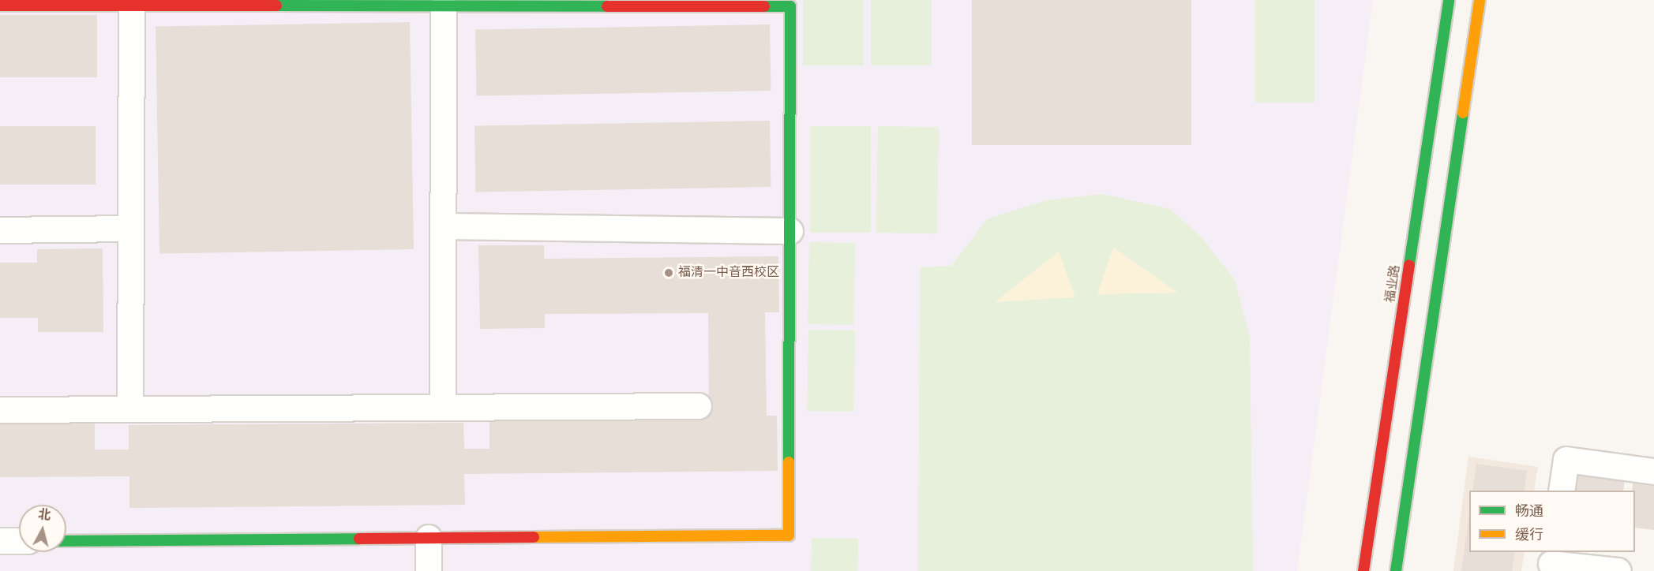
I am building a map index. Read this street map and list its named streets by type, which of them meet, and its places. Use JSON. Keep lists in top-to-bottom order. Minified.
{"streets":{"street":["福业路"]},"places":["福清一中音西校区"],"legend":["畅通","缓行"],"north":"top"}
